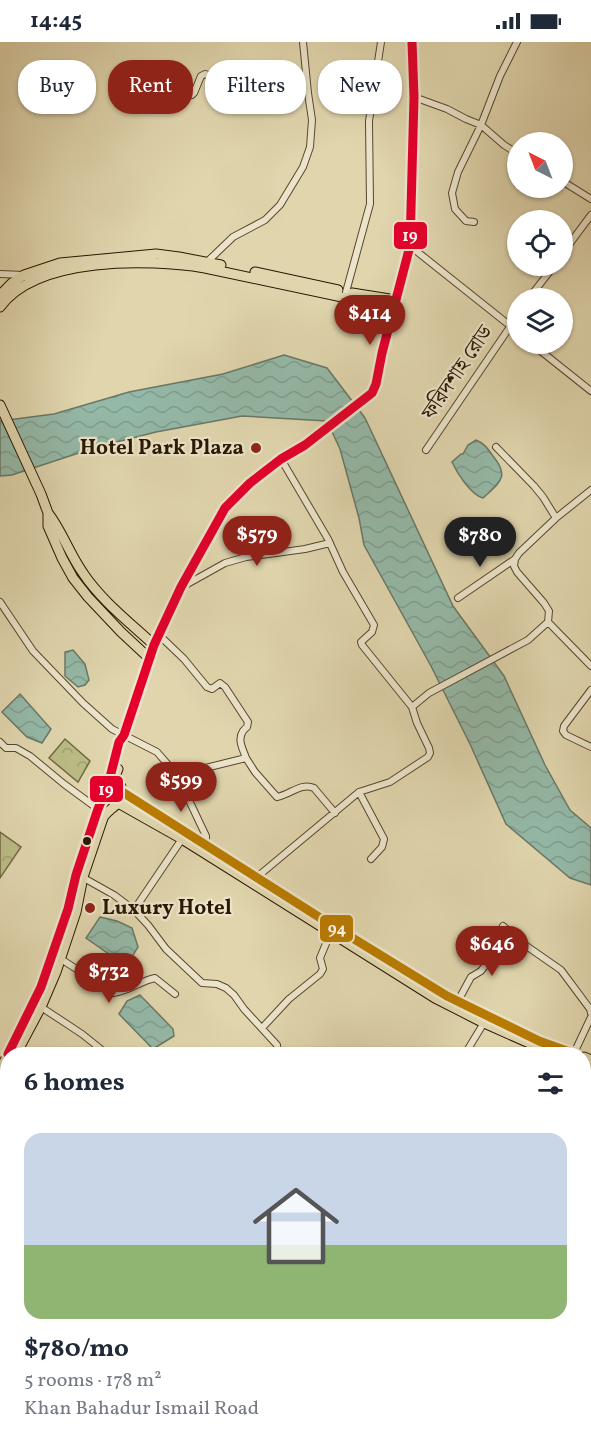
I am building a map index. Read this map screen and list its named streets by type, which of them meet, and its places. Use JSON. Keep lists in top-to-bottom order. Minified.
{"streets":{"street":["ফরিদশাহ রোড"]},"places":["Hotel Park Plaza","Luxury Hotel"],"lines":["transit line 19","transit line 94"],"north":"top left","page":{"status":"14:45","chip":["Buy","Rent","Filters","New"],"price":["$414","$579","$780","$599","$646","$732"],"heading":"6 homes","list":[{"name":"$780/mo","note":"5 rooms · 178 m² · Khan Bahadur Ismail Road"}]}}
